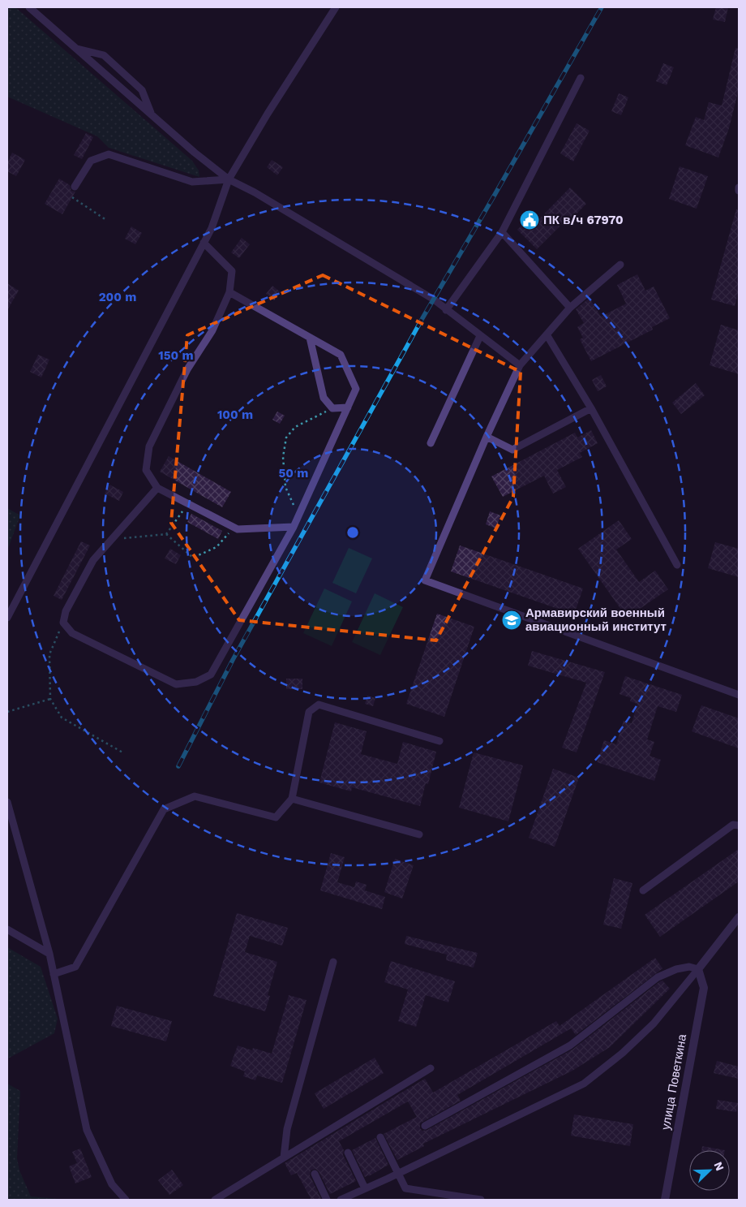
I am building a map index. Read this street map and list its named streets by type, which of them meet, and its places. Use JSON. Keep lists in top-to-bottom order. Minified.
{"streets":{"street":["улица Поветкина"]},"places":{"public building":["ПК в/ч 67970"],"school or university":["Армавирский военный авиационный институт"]},"north":"top right","rings":["200 m","150 m","100 m","50 m"]}
